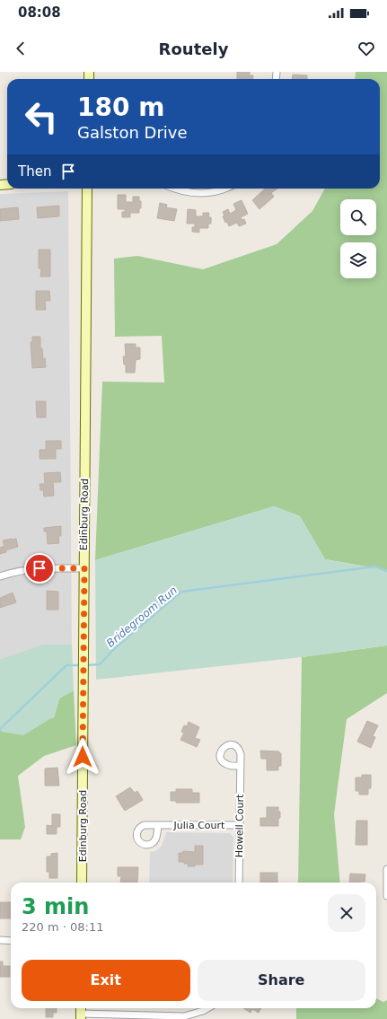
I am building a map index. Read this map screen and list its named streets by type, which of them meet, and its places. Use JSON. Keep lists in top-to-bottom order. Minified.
{"streets":{"main road":["Edinburg Road"],"street":["Julia Court","Howell Court"]},"crossings":[["Julia Court","Howell Court"]],"water":["Bridegroom Run"],"page":{"status":"08:08","header":"Routely","turn":["180 m","Galston Drive"],"then":"Then","heading":["3 min","220 m · 08:11"],"buttons":["Exit","Share"]}}
